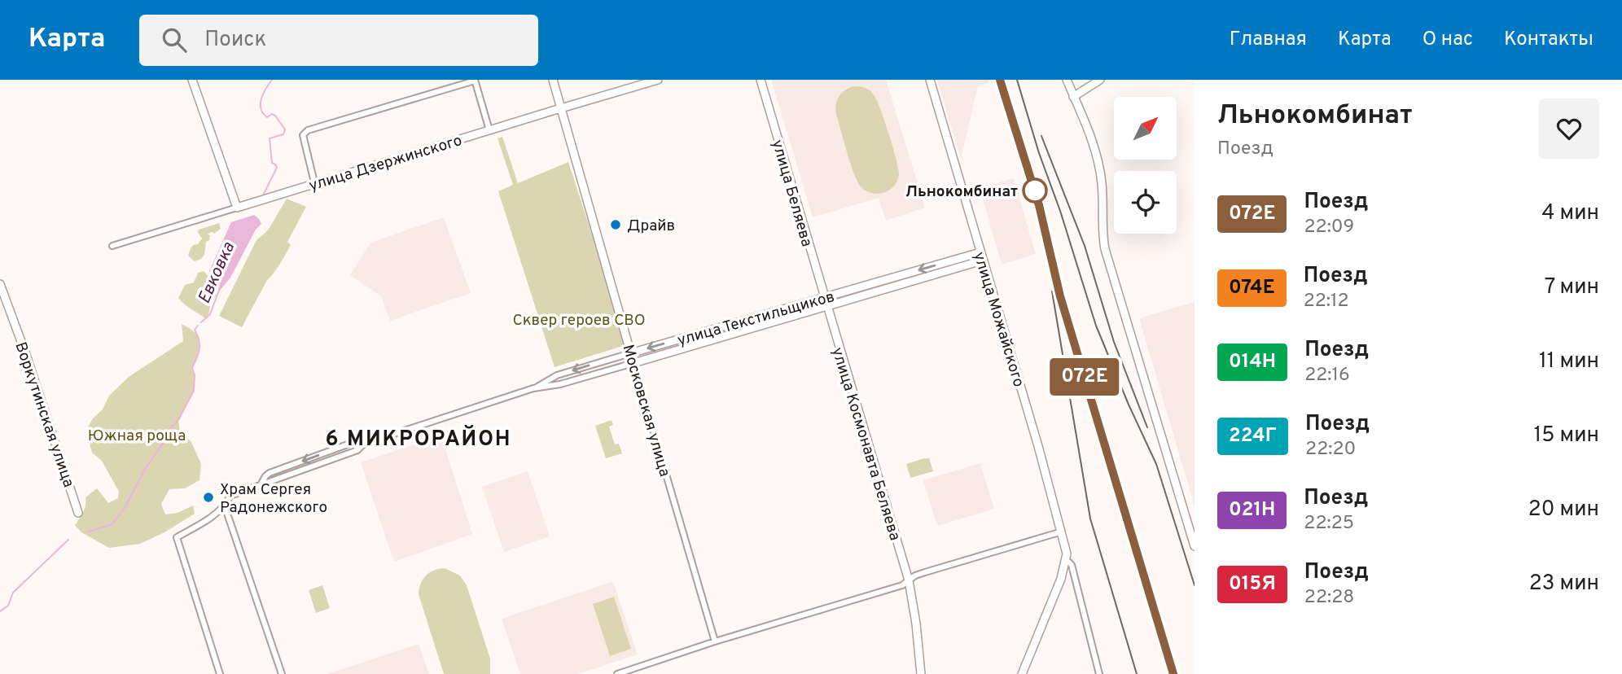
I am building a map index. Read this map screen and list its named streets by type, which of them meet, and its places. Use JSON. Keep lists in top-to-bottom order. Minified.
{"streets":{"street":["улица Дзержинского","улица Беляева","улица Текстильщиков","улица Можайского","Московская улица","Воркутинская улица","улица Космонавта Беляева"]},"crossings":[["улица Дзержинского","Московская улица"],["улица Беляева","улица Текстильщиков"],["улица Беляева","улица Космонавта Беляева"],["улица Текстильщиков","улица Можайского"],["улица Текстильщиков","Московская улица"],["улица Текстильщиков","улица Космонавта Беляева"]],"districts":["6 МИКРОРАЙОН"],"water":["Евковка"],"parks":["Сквер героев СВО","Южная роща"],"places":["Льнокомбинат","Драйв","Храм Сергея Радонежского"],"north":"top right","page":{"header":"Карта","search":"Поиск","nav":["Главная","Карта","О нас","Контакты"],"on_map":"072Е","heading":["Льнокомбинат","Поезд"],"list":[{"mark":"072Е","name":"Поезд","note":"22:09","value":"4 мин"},{"mark":"074Е","name":"Поезд","note":"22:12","value":"7 мин"},{"mark":"014Н","name":"Поезд","note":"22:16","value":"11 мин"},{"mark":"224Г","name":"Поезд","note":"22:20","value":"15 мин"},{"mark":"021Н","name":"Поезд","note":"22:25","value":"20 мин"},{"mark":"015Я","name":"Поезд","note":"22:28","value":"23 мин"}]}}
